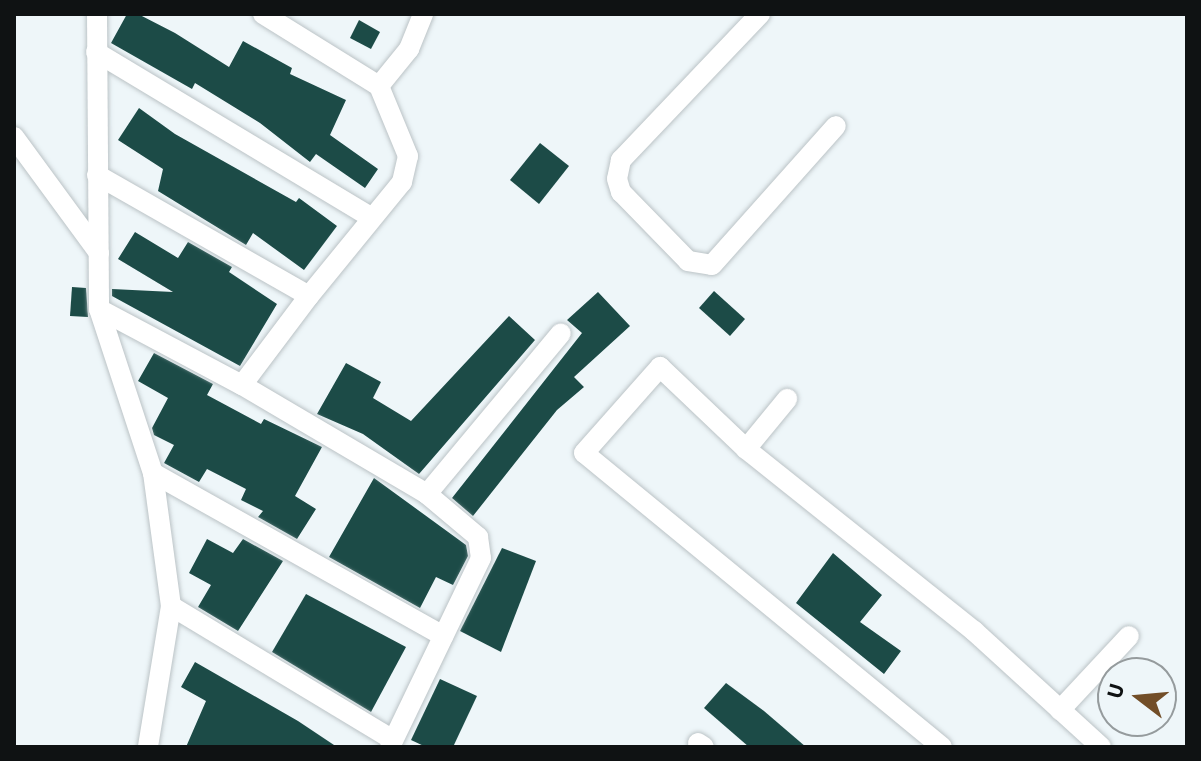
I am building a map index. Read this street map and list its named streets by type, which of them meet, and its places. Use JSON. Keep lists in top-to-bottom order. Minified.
{"north":"left"}
